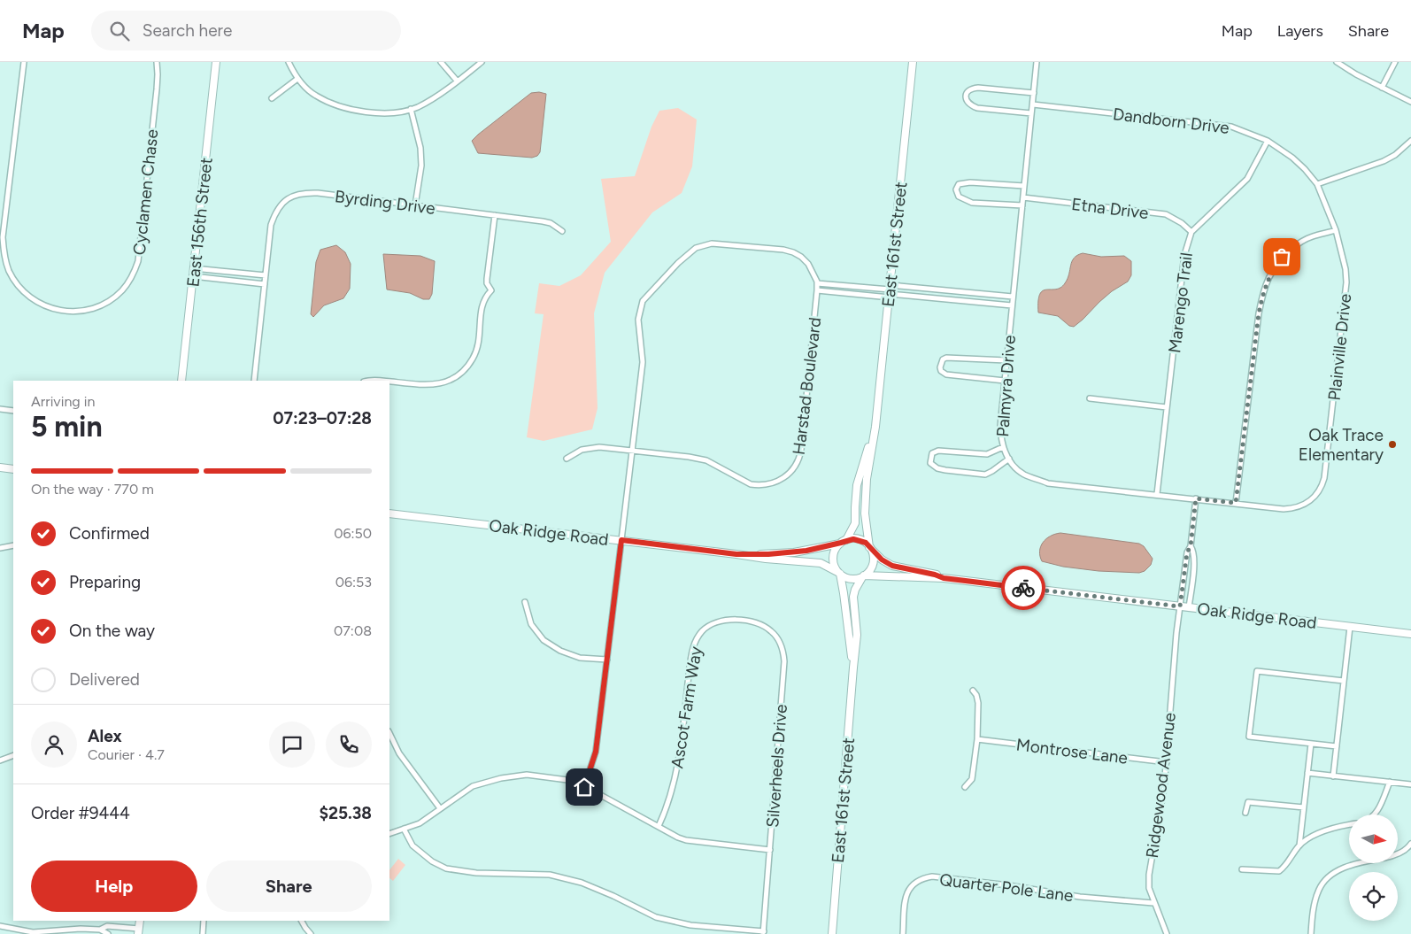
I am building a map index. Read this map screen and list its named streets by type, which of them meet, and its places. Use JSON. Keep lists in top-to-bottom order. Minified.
{"streets":{"street":["Dandborn Drive","Cyclamen Chase","Byrding Drive","Etna Drive","East 156th Street","East 161st Street","Marengo Trail","Plainville Drive","Harstad Boulevard","Palmyra Drive","Oak Ridge Road","Ascot Farm Way","Montrose Lane","Silverheels Drive","Ridgewood Avenue","Quarter Pole Lane"]},"crossings":[["Dandborn Drive","Marengo Trail"],["Dandborn Drive","Plainville Drive"],["Dandborn Drive","Palmyra Drive"],["Etna Drive","Marengo Trail"],["Etna Drive","Palmyra Drive"],["East 161st Street","Oak Ridge Road"],["Marengo Trail","Palmyra Drive"],["Plainville Drive","Palmyra Drive"],["Oak Ridge Road","Ridgewood Avenue"],["Ascot Farm Way","Silverheels Drive"],["Montrose Lane","Ridgewood Avenue"],["Ridgewood Avenue","Quarter Pole Lane"]],"places":["Oak Trace Elementary"],"north":"right","page":{"header":"Map","search":"Search here","nav":["Map","Layers","Share"],"heading":["5 min","Arriving in","07:23–07:28"],"panel":["Alex","Courier · 4.7","Order #9444","$25.38"],"bar":"On the way · 770 m","list":[["Confirmed","06:50"],["Preparing","06:53"],["On the way","07:08"],"Delivered"],"buttons":["Help","Share"]}}
